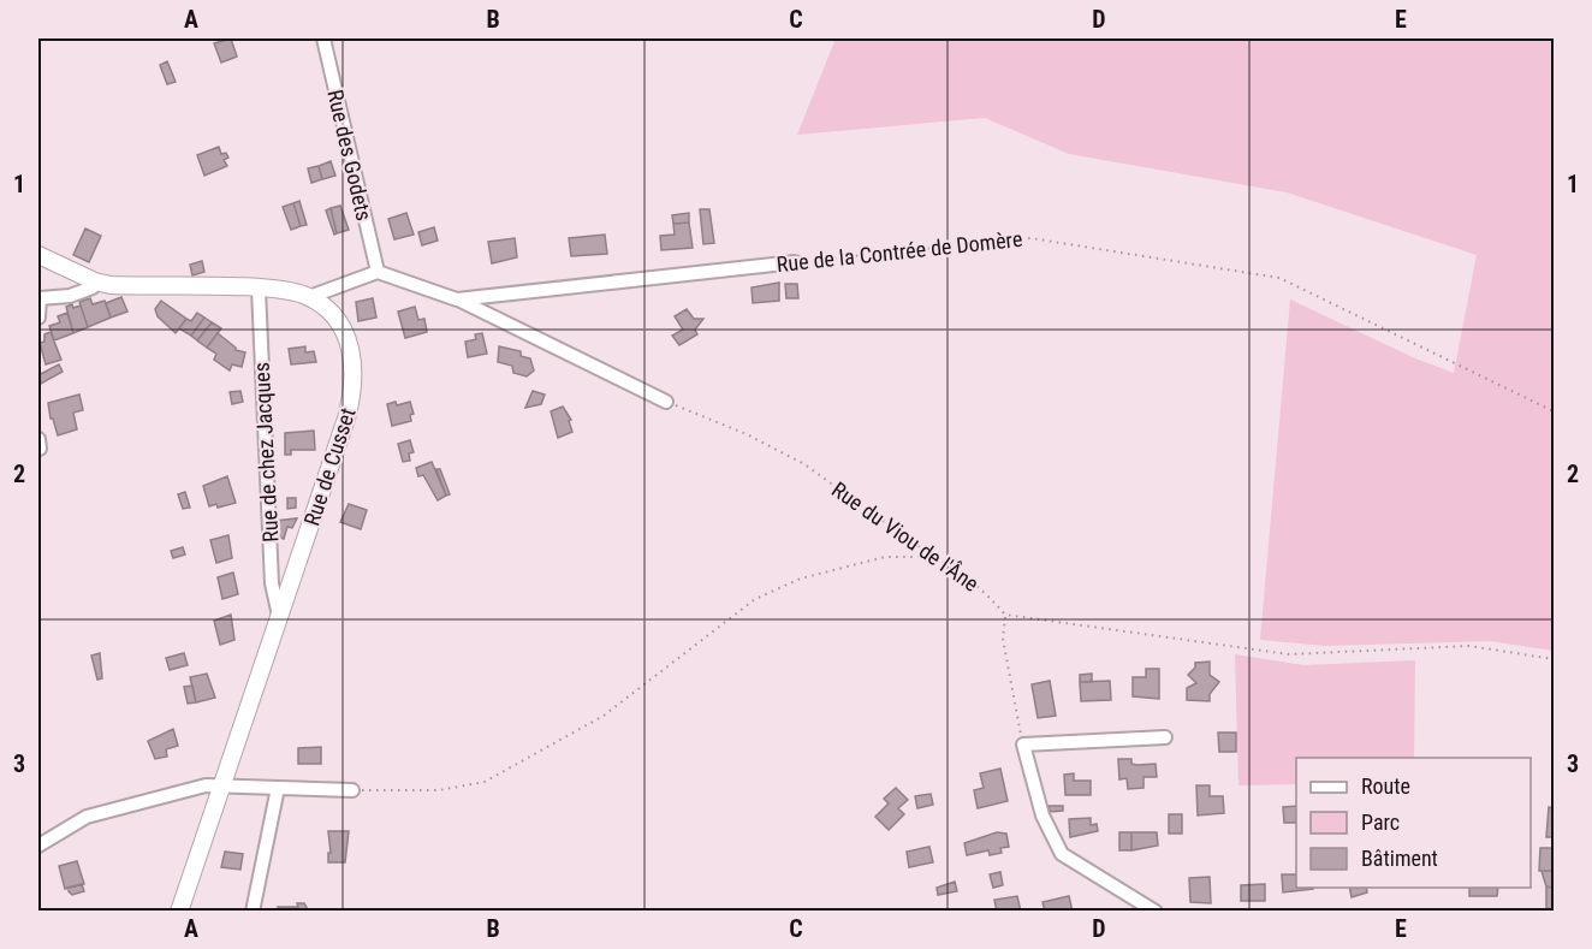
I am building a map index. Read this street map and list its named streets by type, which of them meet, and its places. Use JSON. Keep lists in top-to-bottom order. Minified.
{"streets":{"street":["Rue des Godets","Rue de la Contrée de Domère","Rue de chez Jacques","Rue de Cusset"],"path":["Rue du Viou de l'Âne"]},"crossings":[["Rue des Godets","Rue de la Contrée de Domère"],["Rue de chez Jacques","Rue de Cusset"]],"legend":["Route","Parc","Bâtiment"],"grid":{"columns":["A","B","C","D","E"],"rows":["1","2","3"]}}
